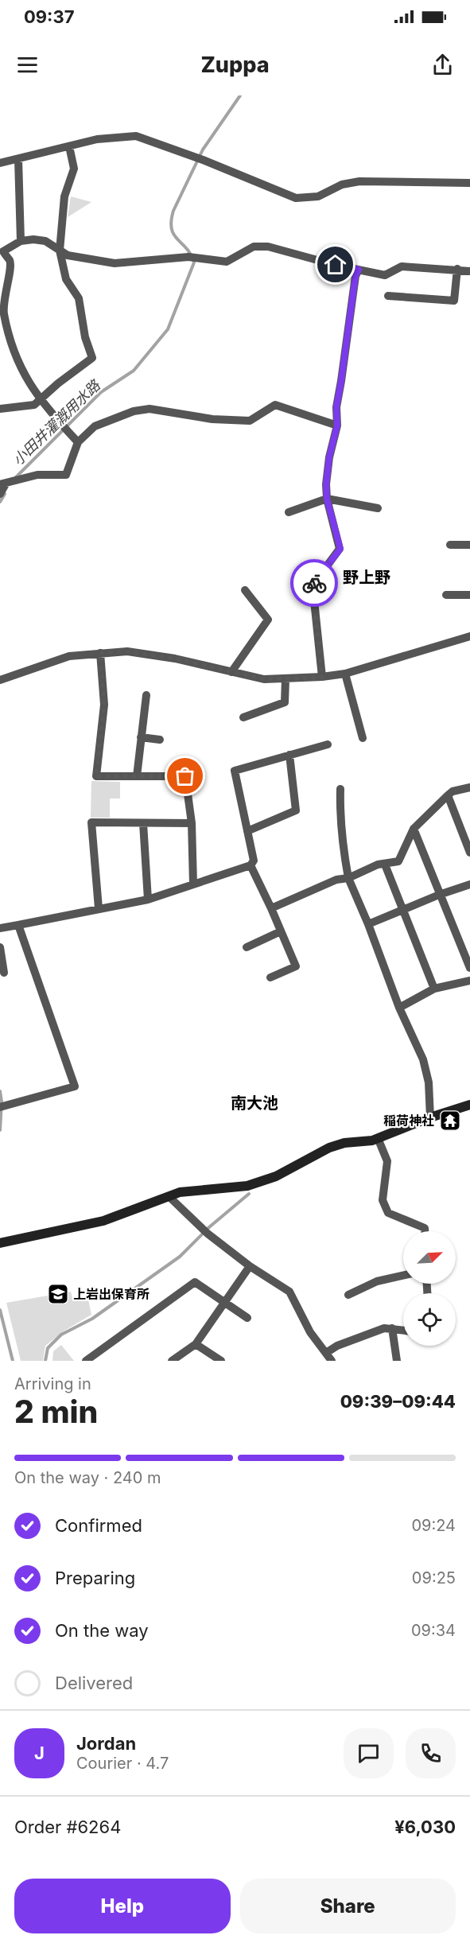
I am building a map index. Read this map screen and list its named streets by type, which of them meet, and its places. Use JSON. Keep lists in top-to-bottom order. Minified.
{"districts":["野上野","南大池"],"water":["小田井灌漑用水路"],"places":{"temple":["稲荷神社"],"school or university":["上岩出保育所"]},"north":"top right","page":{"status":"09:37","header":"Zuppa","heading":["2 min","Arriving in","09:39–09:44"],"panel":["Jordan","Courier · 4.7","Order #6264","¥6,030"],"bar":"On the way · 240 m","list":[["Confirmed","09:24"],["Preparing","09:25"],["On the way","09:34"],"Delivered"],"round":"J","buttons":["Help","Share"]}}
